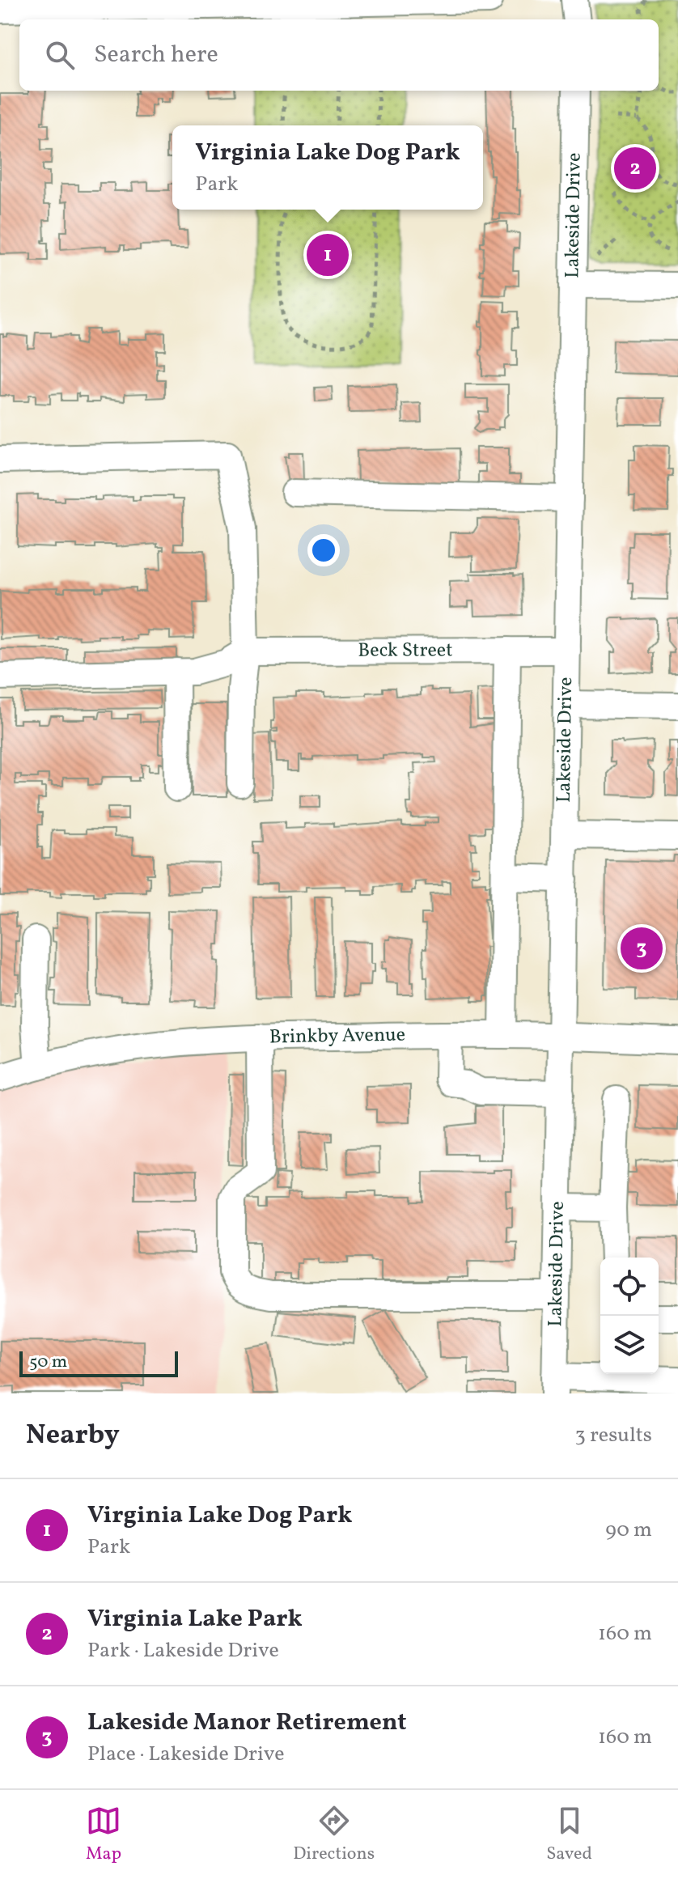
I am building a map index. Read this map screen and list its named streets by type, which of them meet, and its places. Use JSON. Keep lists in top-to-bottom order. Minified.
{"streets":{"street":["Lakeside Drive","Beck Street","Brinkby Avenue"]},"crossings":[["Lakeside Drive","Beck Street"],["Lakeside Drive","Brinkby Avenue"]],"scale_bar":"50 m","page":{"search":"Search here","popup":["Virginia Lake Dog Park","Park"],"pins":["2","1","3"],"scale":"50 m","heading":["Nearby","3 results"],"list":[{"mark":"1","name":"Virginia Lake Dog Park","note":"Park","value":"90 m"},{"mark":"2","name":"Virginia Lake Park","note":"Park · Lakeside Drive","value":"160 m"},{"mark":"3","name":"Lakeside Manor Retirement","note":"Place · Lakeside Drive","value":"160 m"}],"nav":["Map","Directions","Saved"]}}
